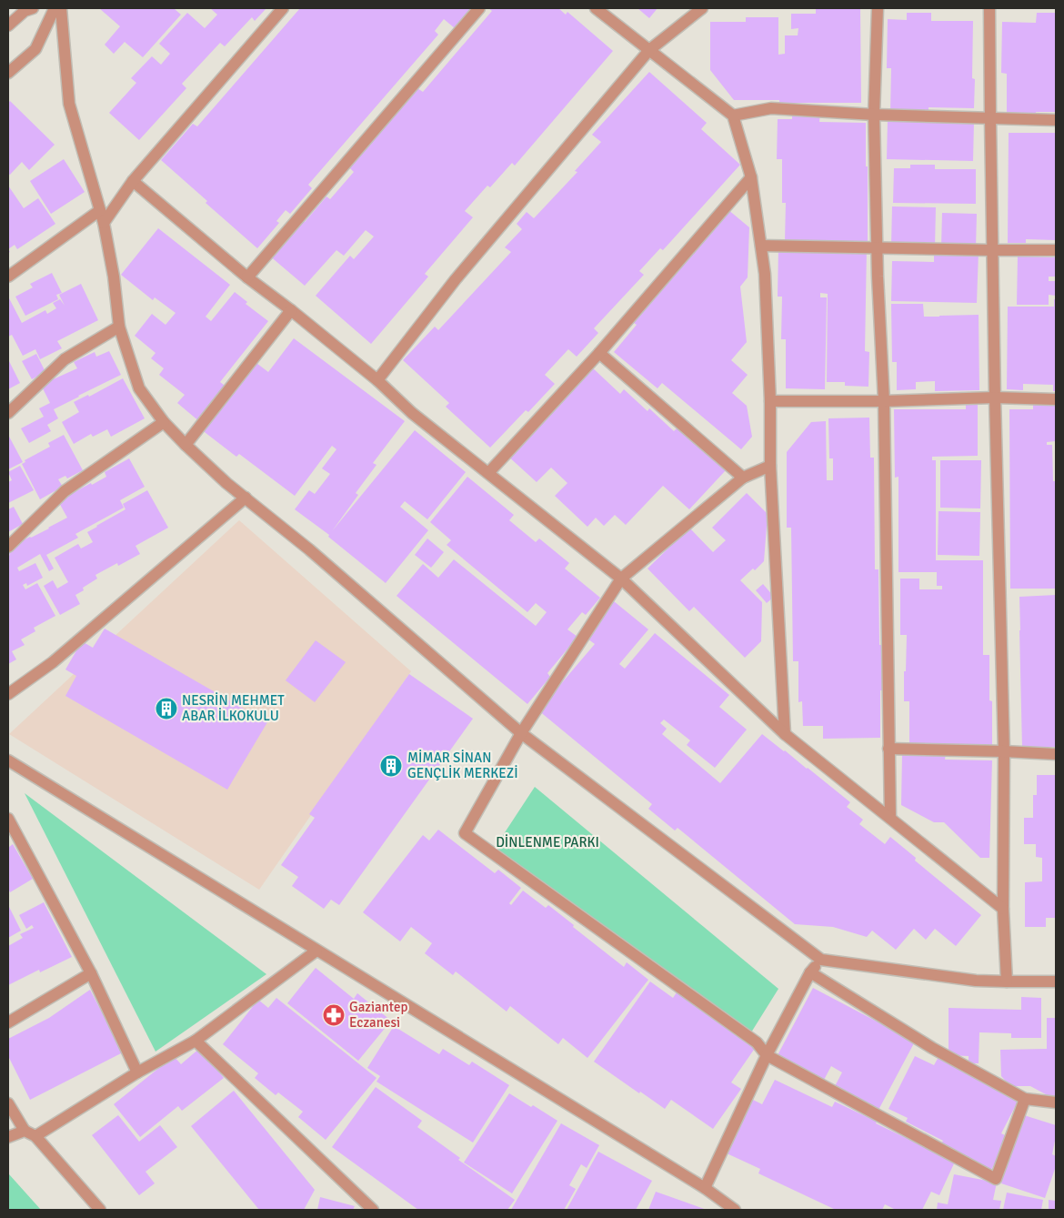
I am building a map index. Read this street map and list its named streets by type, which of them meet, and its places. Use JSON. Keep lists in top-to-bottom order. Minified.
{"parks":["DİNLENME PARKI"],"places":{"building":["NESRİN MEHMET ABAR İLKOKULU","MİMAR SİNAN GENÇLİK MERKEZİ"],"pharmacy":["Gaziantep Eczanesi"]}}
